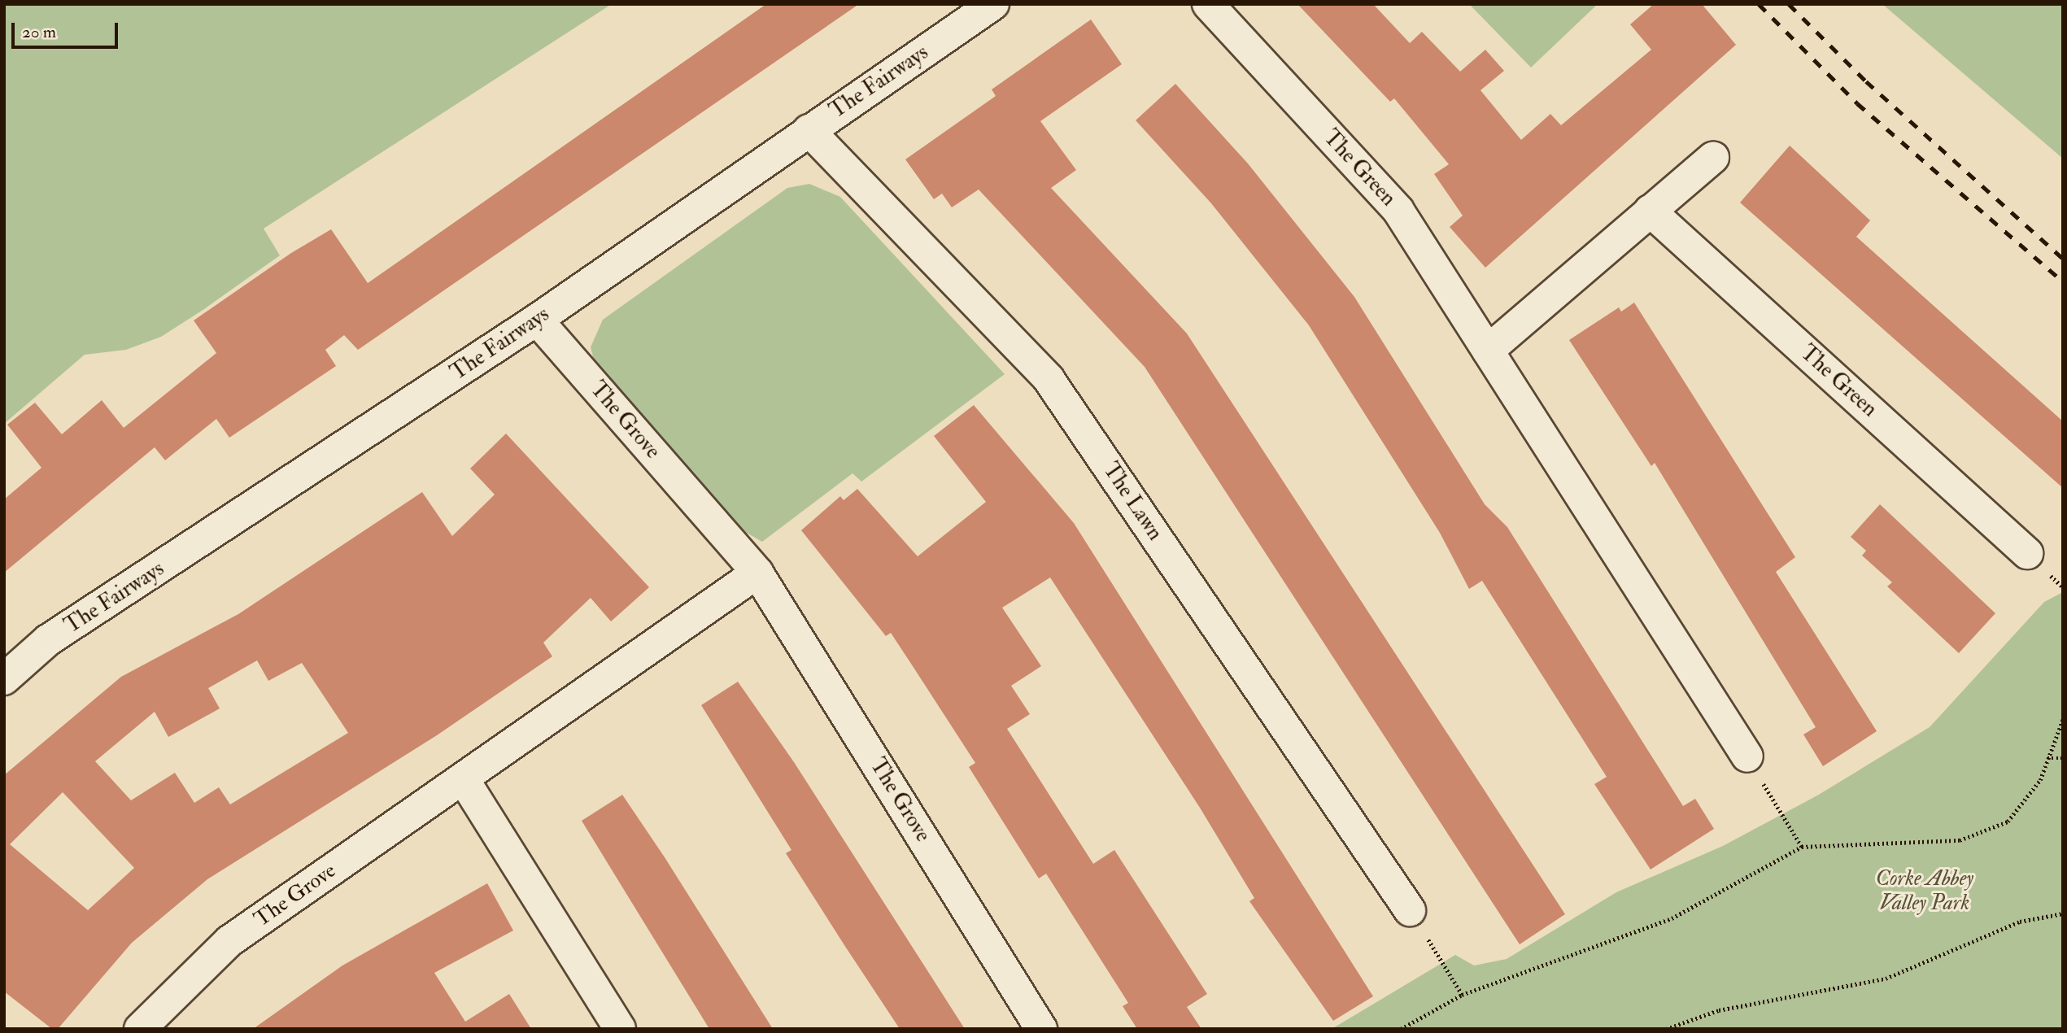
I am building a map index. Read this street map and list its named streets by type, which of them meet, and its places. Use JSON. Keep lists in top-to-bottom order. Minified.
{"streets":{"street":["The Fairways","The Green","The Grove","The Lawn"]},"crossings":[["The Fairways","The Grove"],["The Fairways","The Lawn"]],"parks":["Corke Abbey Valley Park"],"scale_bar":"20 m"}
